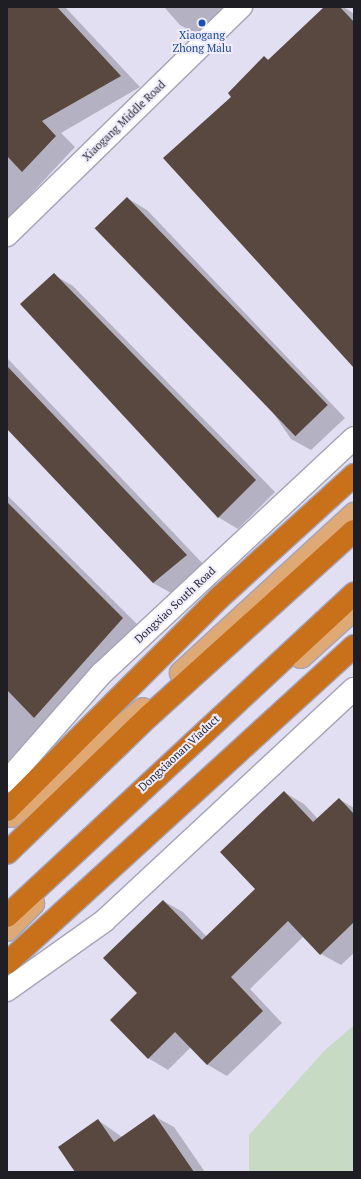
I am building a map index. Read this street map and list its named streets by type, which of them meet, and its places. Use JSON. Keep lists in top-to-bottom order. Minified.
{"streets":{"highway":["Dongxiaonan Viaduct"],"street":["Xiaogang Middle Road","Dongxiao South Road"]},"places":["Xiaogang Zhong Malu"]}
